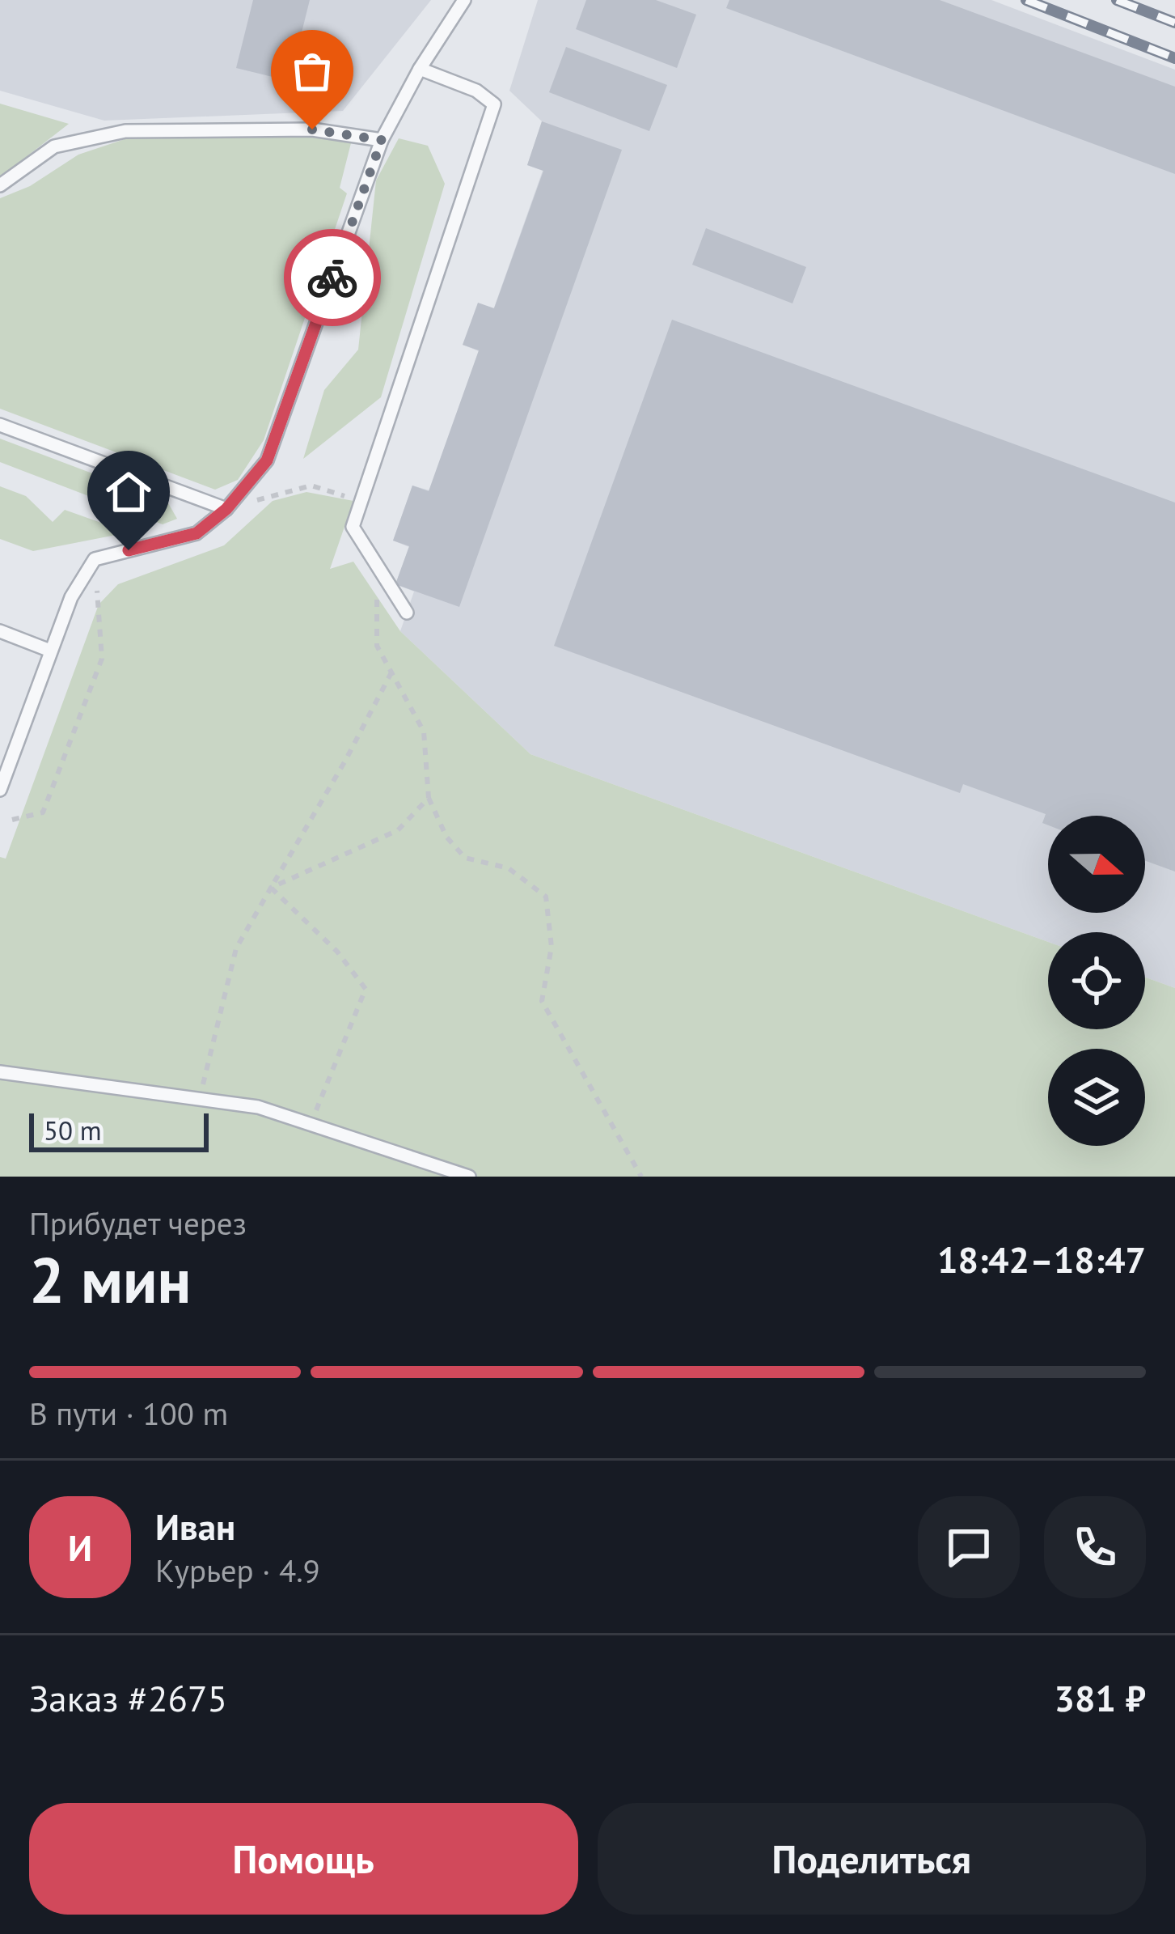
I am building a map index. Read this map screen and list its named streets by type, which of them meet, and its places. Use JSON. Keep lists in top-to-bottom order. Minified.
{"scale_bar":"50 m","north":"right","page":{"scale":"50 m","heading":["2 мин","Прибудет через","18:42–18:47"],"panel":["Иван","Курьер · 4.9","Заказ #2675","381 ₽"],"bar":"В пути · 100 m","round":"И","buttons":["Помощь","Поделиться"]}}
